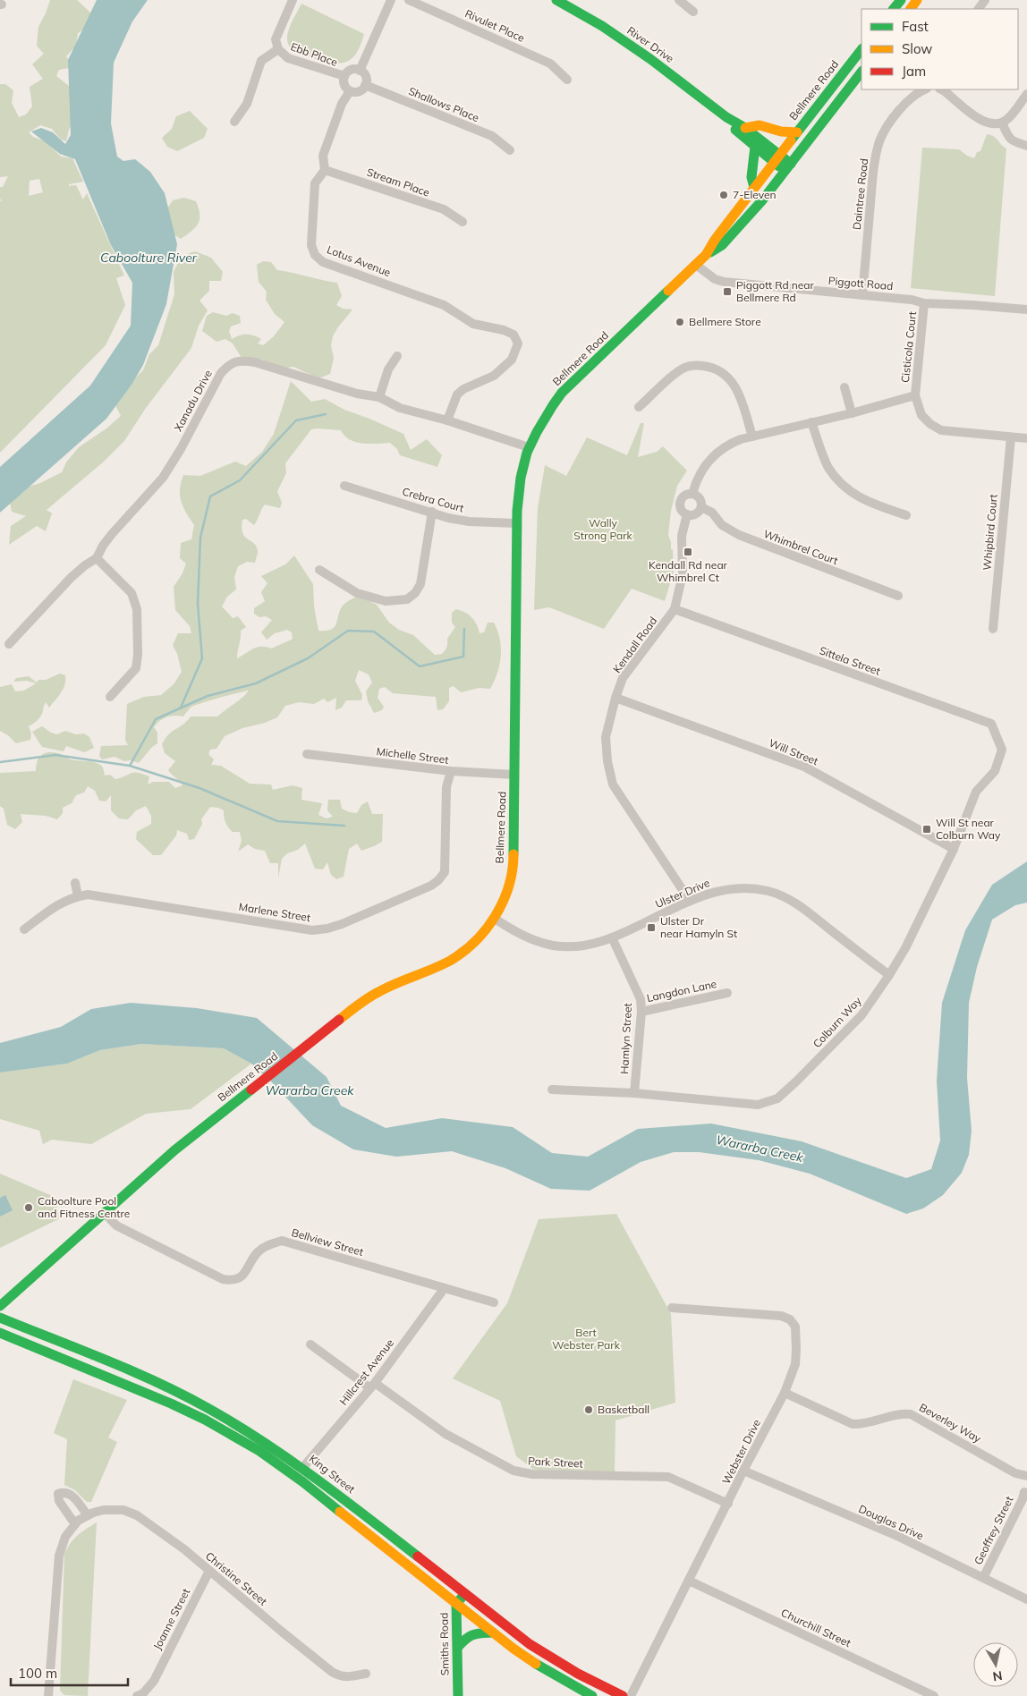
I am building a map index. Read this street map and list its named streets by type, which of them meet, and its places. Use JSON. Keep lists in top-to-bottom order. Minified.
{"streets":{"main road":["River Drive","Bellmere Road","King Street","Smiths Road"],"street":["Rivulet Place","Ebb Place","Shallows Place","Stream Place","Daintree Road","Lotus Avenue","Piggott Road","Cisticola Court","Xanadu Drive","Crebra Court","Whipbird Court","Whimbrel Court","Kendall Road","Sittela Street","Will Street","Michelle Street","Ulster Drive","Marlene Street","Langdon Lane","Colburn Way","Hamlyn Street","Bellview Street","Hillcrest Avenue","Beverley Way","Webster Drive","Park Street","Douglas Drive","Geoffrey Street","Christine Street","Joanne Street","Churchill Street"]},"crossings":[["River Drive","Bellmere Road"],["Ebb Place","Shallows Place"],["Ebb Place","Lotus Avenue"],["Bellmere Road","Piggott Road"],["Bellmere Road","Xanadu Drive"],["Bellmere Road","Crebra Court"],["Bellmere Road","Michelle Street"],["Bellmere Road","Ulster Drive"],["Bellmere Road","Bellview Street"],["Shallows Place","Lotus Avenue"],["Stream Place","Lotus Avenue"],["Daintree Road","Piggott Road"],["Lotus Avenue","Xanadu Drive"],["Piggott Road","Cisticola Court"],["Cisticola Court","Whipbird Court"],["Whimbrel Court","Kendall Road"],["Kendall Road","Sittela Street"],["Kendall Road","Will Street"],["Kendall Road","Ulster Drive"],["Sittela Street","Colburn Way"],["Will Street","Colburn Way"],["Michelle Street","Marlene Street"],["Ulster Drive","Colburn Way"],["Ulster Drive","Hamlyn Street"],["Langdon Lane","Hamlyn Street"],["Colburn Way","Hamlyn Street"],["Bellview Street","Hillcrest Avenue"],["Hillcrest Avenue","Park Street"],["Hillcrest Avenue","King Street"],["Beverley Way","Webster Drive"],["Webster Drive","Park Street"],["Webster Drive","Douglas Drive"],["Webster Drive","Churchill Street"],["King Street","Smiths Road"],["Douglas Drive","Geoffrey Street"],["Christine Street","Joanne Street"]],"water":["Caboolture River","Wararba Creek"],"parks":["Wally Strong Park","Bert Webster Park"],"places":{"other":["7-Eleven","Bellmere Store","Caboolture Pool and Fitness Centre","Basketball"],"transit":["Piggott Rd near Bellmere Rd","Kendall Rd near Whimbrel Ct","Will St near Colburn Way","Ulster Dr near Hamyln St"]},"legend":["Fast","Slow","Jam"],"scale_bar":"100 m","north":"bottom"}
